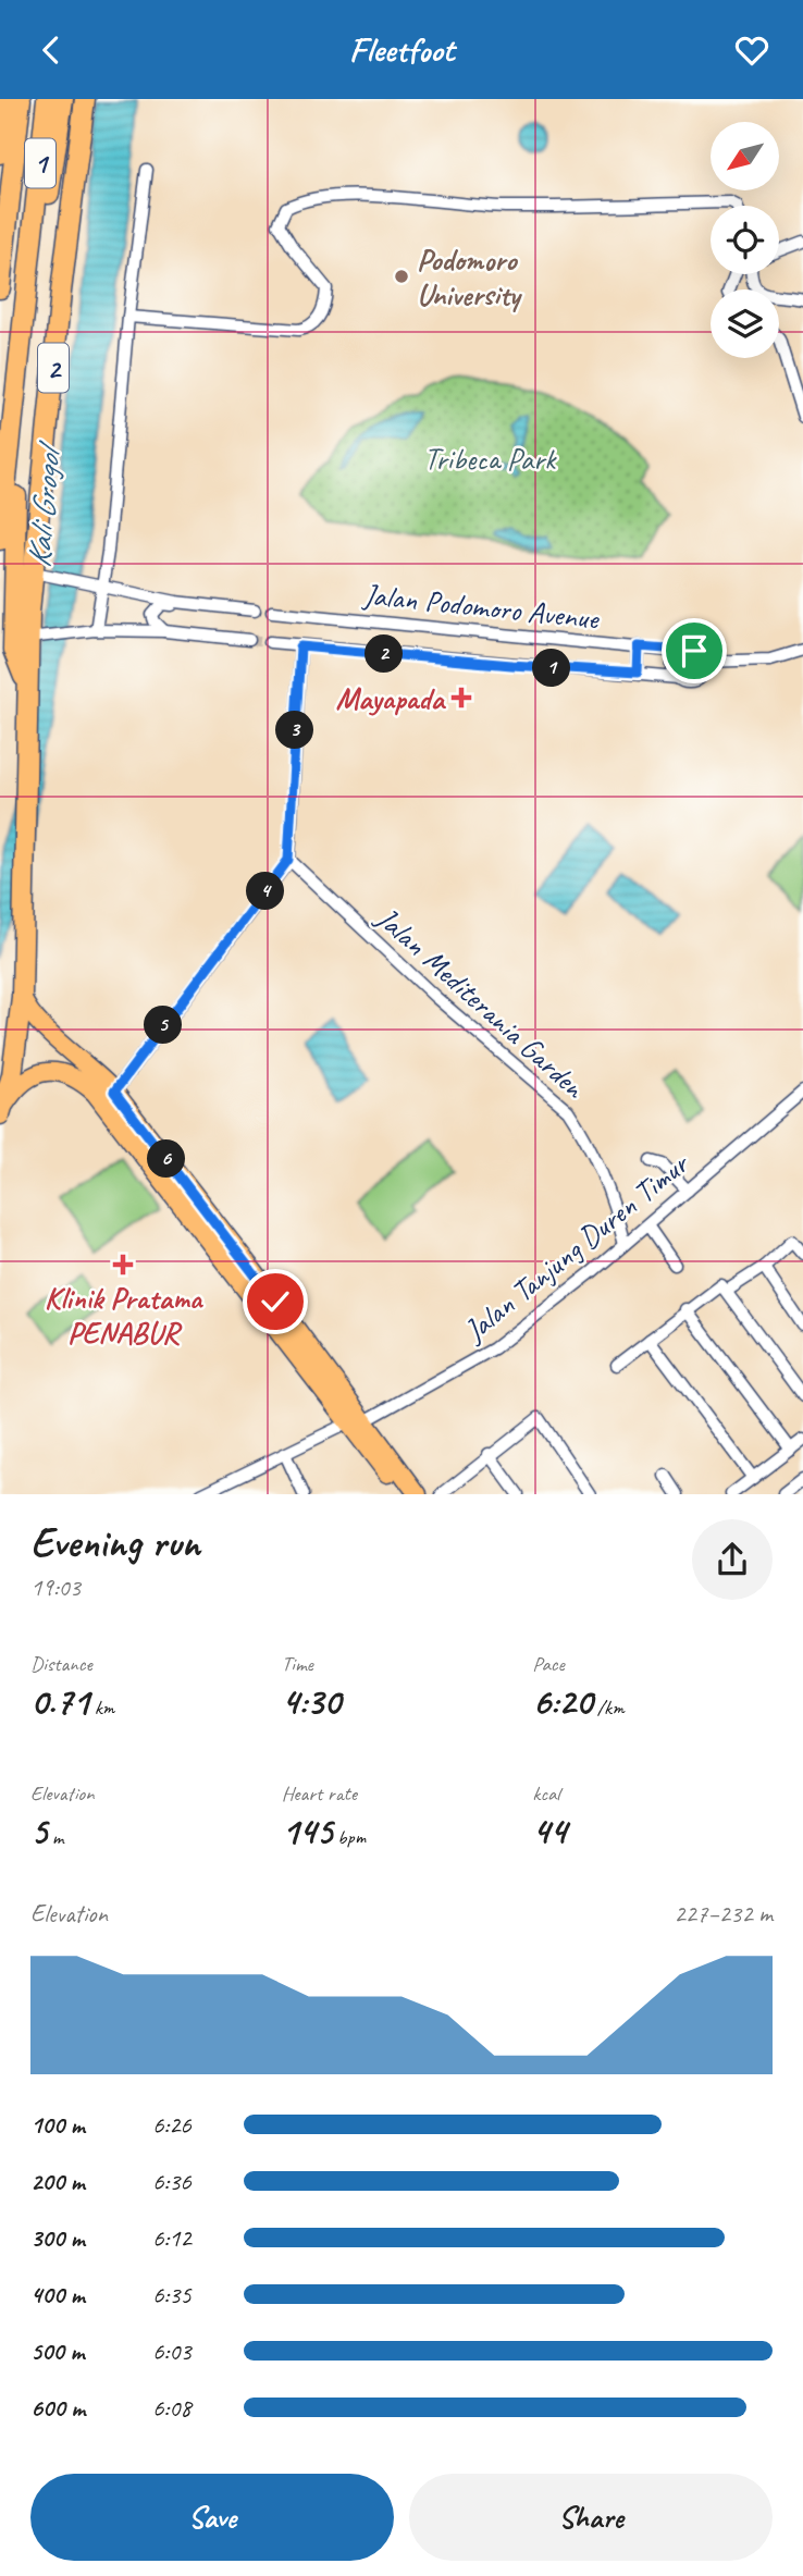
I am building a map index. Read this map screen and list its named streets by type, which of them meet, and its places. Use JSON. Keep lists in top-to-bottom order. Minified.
{"streets":{"highway":["1","2"],"street":["Jalan Podomoro Avenue","Jalan Mediterania Garden","Jalan Tanjung Duren Timur"]},"crossings":[["Jalan Mediterania Garden","Jalan Tanjung Duren Timur"]],"water":["Kali Grogol"],"parks":["Tribeca Park"],"places":{"other":["Podomoro University"],"health":["Mayapada","Klinik Pratama PENABUR"]},"north":"bottom left","page":{"header":"Fleetfoot","pins":["2","1","3","4","5","6"],"heading":["Evening run","19:03"],"stats":[["Distance","0.71 km"],["Time","4:30"],["Pace","6:20 /km"],["Elevation","5 m"],["Heart rate","145 bpm"],["kcal","44"]],"chart":["Elevation","227–232 m"],"list":[{"name":"100 m","note":"6:26"},{"name":"200 m","note":"6:36"},{"name":"300 m","note":"6:12"},{"name":"400 m","note":"6:35"},{"name":"500 m","note":"6:03"},{"name":"600 m","note":"6:08"}],"buttons":["Save","Share"]}}
